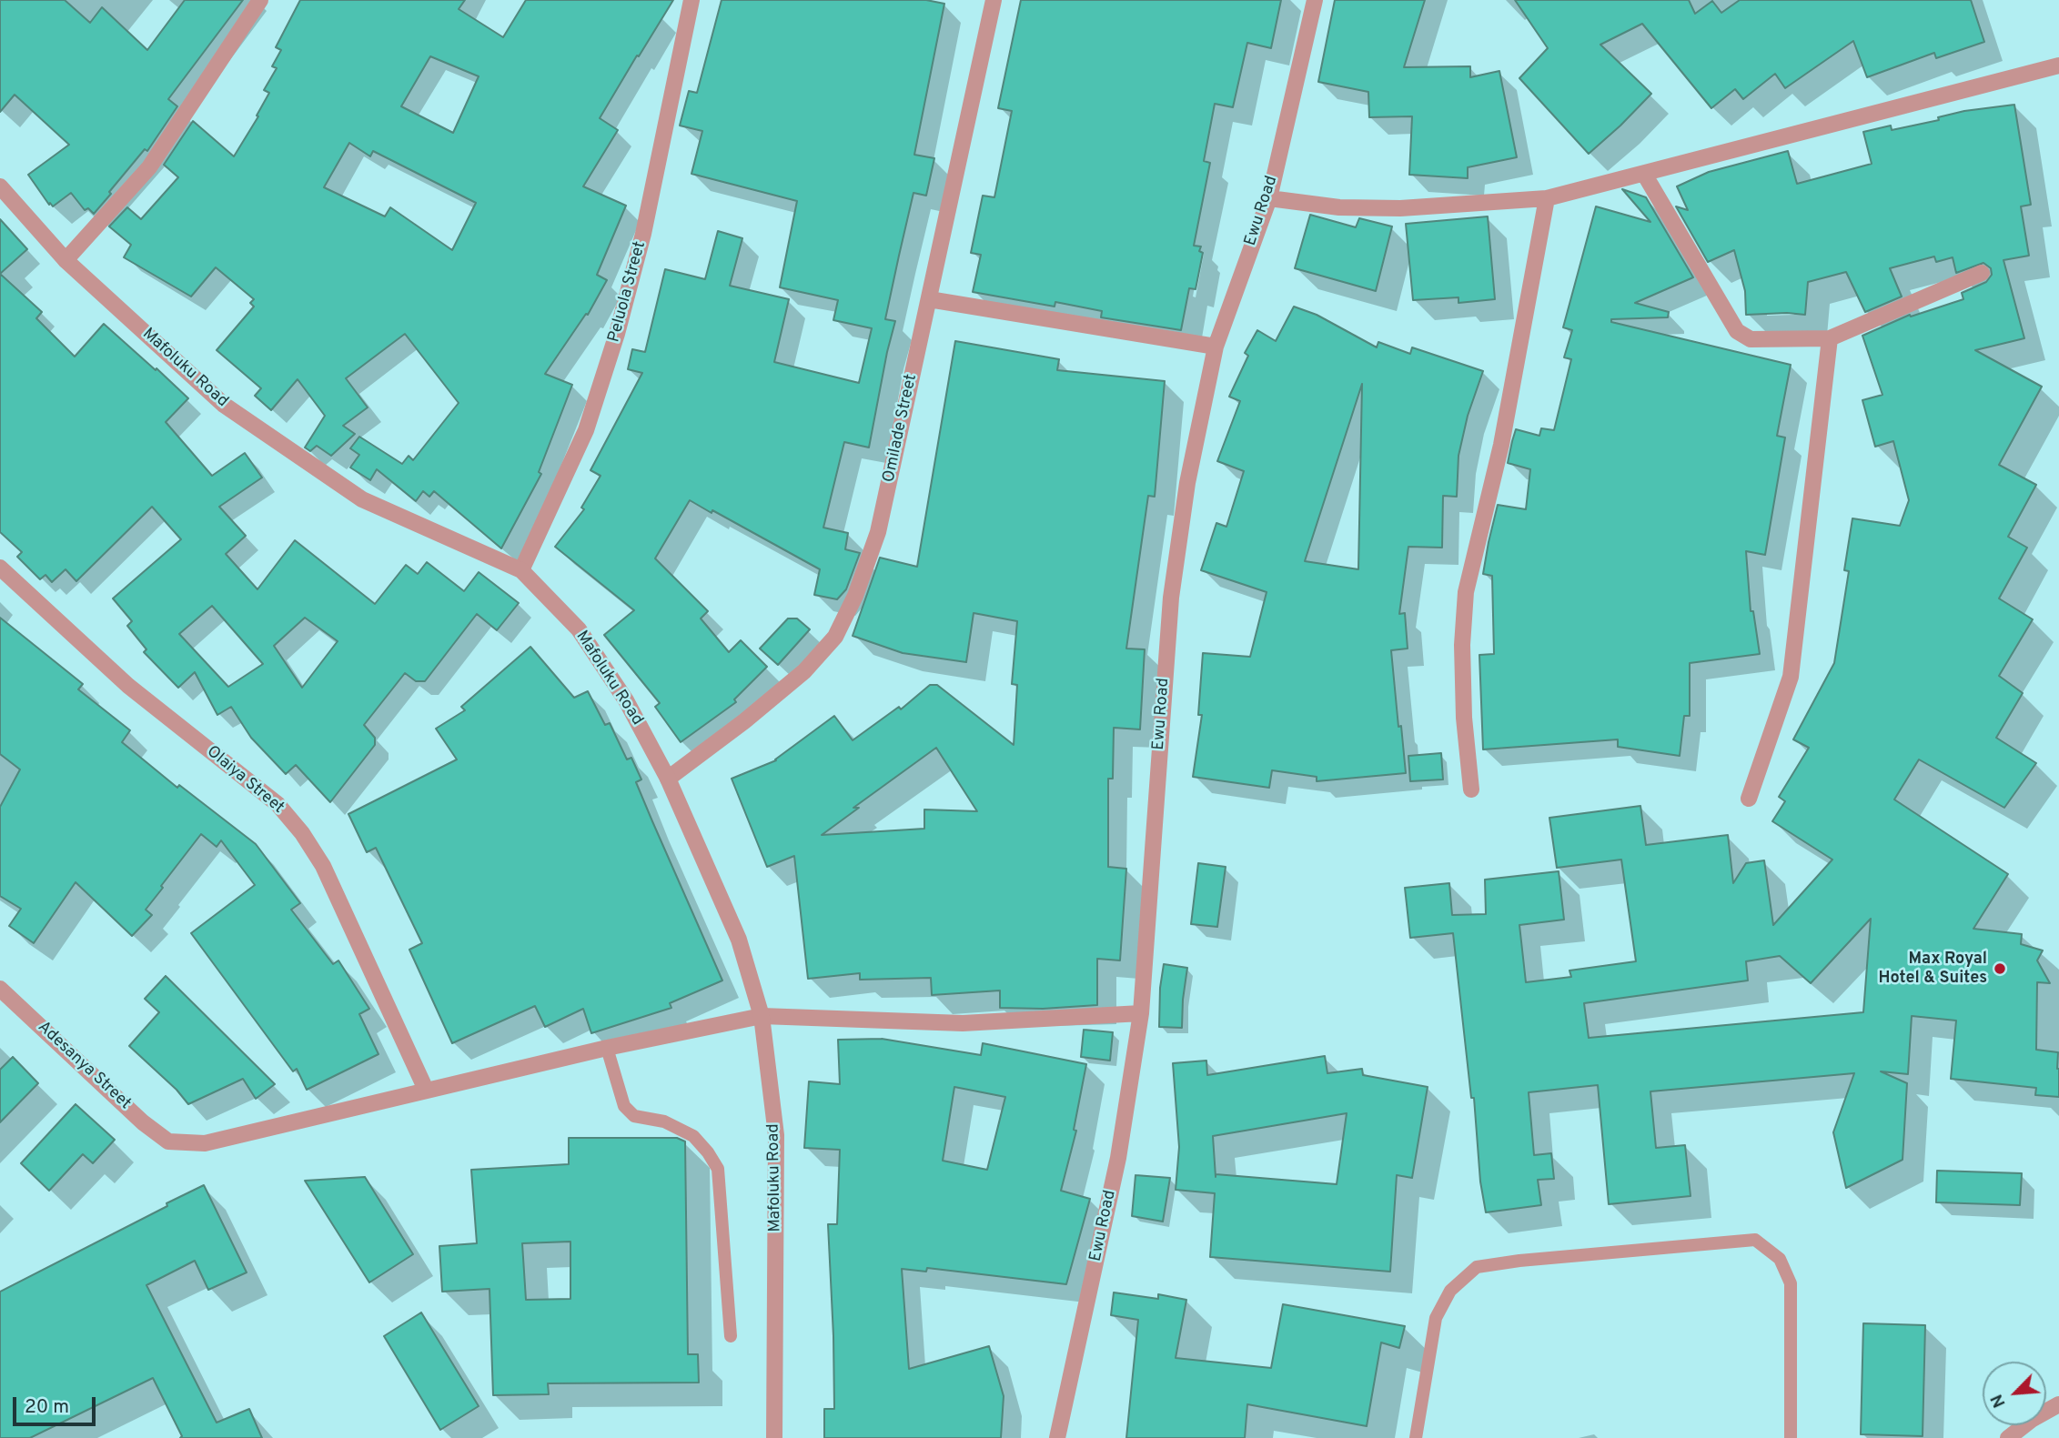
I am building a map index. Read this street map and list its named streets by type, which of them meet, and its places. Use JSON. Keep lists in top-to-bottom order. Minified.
{"streets":{"street":["Ewu Road","Peluola Street","Mafoluku Road","Omilade Street","Olaiya Street","Adesanya Street"]},"crossings":[["Peluola Street","Mafoluku Road"],["Mafoluku Road","Omilade Street"],["Olaiya Street","Adesanya Street"]],"places":["Max Royal Hotel & Suites"],"scale_bar":"20 m","north":"bottom left"}
